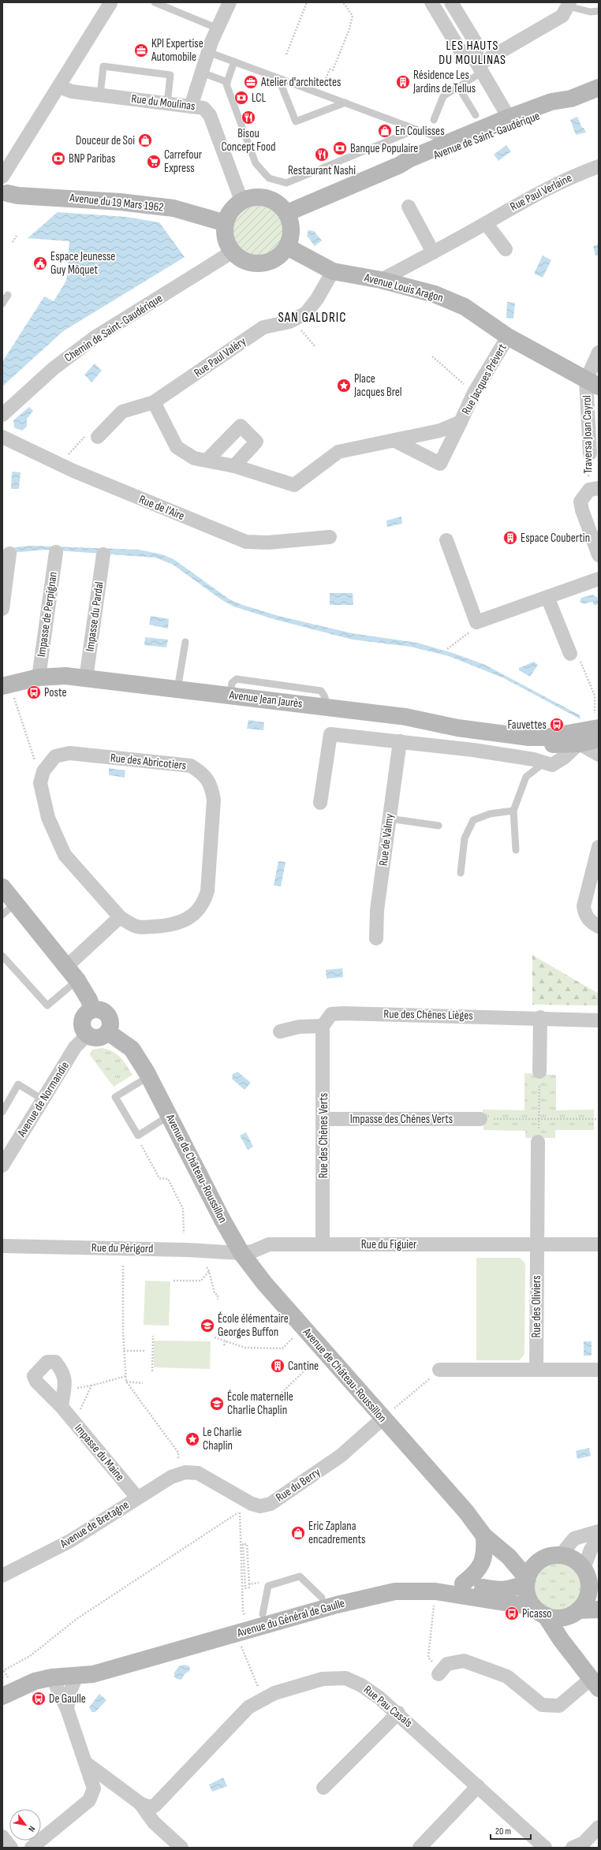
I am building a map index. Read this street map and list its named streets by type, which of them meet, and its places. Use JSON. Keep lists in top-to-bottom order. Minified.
{"streets":{"street":["Rue du Moulinas","Avenue de Saint-Gaudérique","Rue Paul Verlaine","Avenue du 19 Mars 1962","Avenue Louis Aragon","Chemin de Saint-Gaudérique","Rue Paul Valéry","Rue Jacques Prévert","Traversa Joan Cayrol","Rue de l'Aire","Impasse de Perpignan","Impasse du Pardal","Avenue Jean Jaurès","Rue des Abricotiers","Rue de Valmy","Rue des Chênes Lièges","Avenue de Normandie","Impasse des Chênes Verts","Rue des Chênes Verts","Avenue de Château-Roussillon","Rue du Figuier","Rue du Périgord","Rue des Oliviers","Impasse du Maine","Rue du Berry","Avenue de Bretagne","Avenue du Général de Gaulle","Rue Pau Casals"]},"crossings":[["Rue du Moulinas","Avenue de Saint-Gaudérique"],["Rue du Moulinas","Avenue du 19 Mars 1962"],["Rue du Moulinas","Avenue Louis Aragon"],["Rue du Moulinas","Chemin de Saint-Gaudérique"],["Avenue de Saint-Gaudérique","Avenue du 19 Mars 1962"],["Avenue de Saint-Gaudérique","Avenue Louis Aragon"],["Avenue de Saint-Gaudérique","Chemin de Saint-Gaudérique"],["Rue Paul Verlaine","Avenue Louis Aragon"],["Avenue du 19 Mars 1962","Avenue Louis Aragon"],["Avenue du 19 Mars 1962","Chemin de Saint-Gaudérique"],["Avenue Louis Aragon","Chemin de Saint-Gaudérique"],["Avenue Louis Aragon","Rue Paul Valéry"],["Avenue Louis Aragon","Rue Jacques Prévert"],["Avenue Louis Aragon","Traversa Joan Cayrol"],["Rue Paul Valéry","Rue Jacques Prévert"],["Impasse de Perpignan","Avenue Jean Jaurès"],["Impasse du Pardal","Avenue Jean Jaurès"],["Rue des Chênes Lièges","Rue des Chênes Verts"],["Avenue de Normandie","Avenue de Château-Roussillon"],["Impasse des Chênes Verts","Rue des Chênes Verts"],["Rue des Chênes Verts","Rue du Figuier"],["Avenue de Château-Roussillon","Rue du Figuier"],["Avenue de Château-Roussillon","Rue du Périgord"],["Avenue de Château-Roussillon","Rue du Berry"],["Avenue de Château-Roussillon","Avenue du Général de Gaulle"],["Rue du Figuier","Rue du Périgord"],["Rue du Figuier","Rue des Oliviers"],["Impasse du Maine","Avenue de Bretagne"],["Rue du Berry","Avenue de Bretagne"]],"districts":["LES HAUTS DU MOULINAS","SAN GALDRIC"],"places":{"office":["KPI Expertise Automobile","Atelier d'architectes"],"building":["Résidence Les Jardins de Tellus","Espace Coubertin","Cantine"],"bank":["LCL","Banque Populaire","BNP Paribas"],"restaurant":["Bisou Concept Food","Restaurant Nashi"],"shop":["En Coulisses","Douceur de Soi","Eric Zaplana encadrements"],"supermarket":["Carrefour Express"],"public building":["Espace Jeunesse Guy Môquet"],"place":["Place Jacques Brel","Le Charlie Chaplin"],"bus stop":["Poste","Fauvettes","Picasso","De Gaulle"],"school or university":["École élémentaire Georges Buffon","École maternelle Charlie Chaplin"]},"scale_bar":"20 m","north":"bottom right"}
